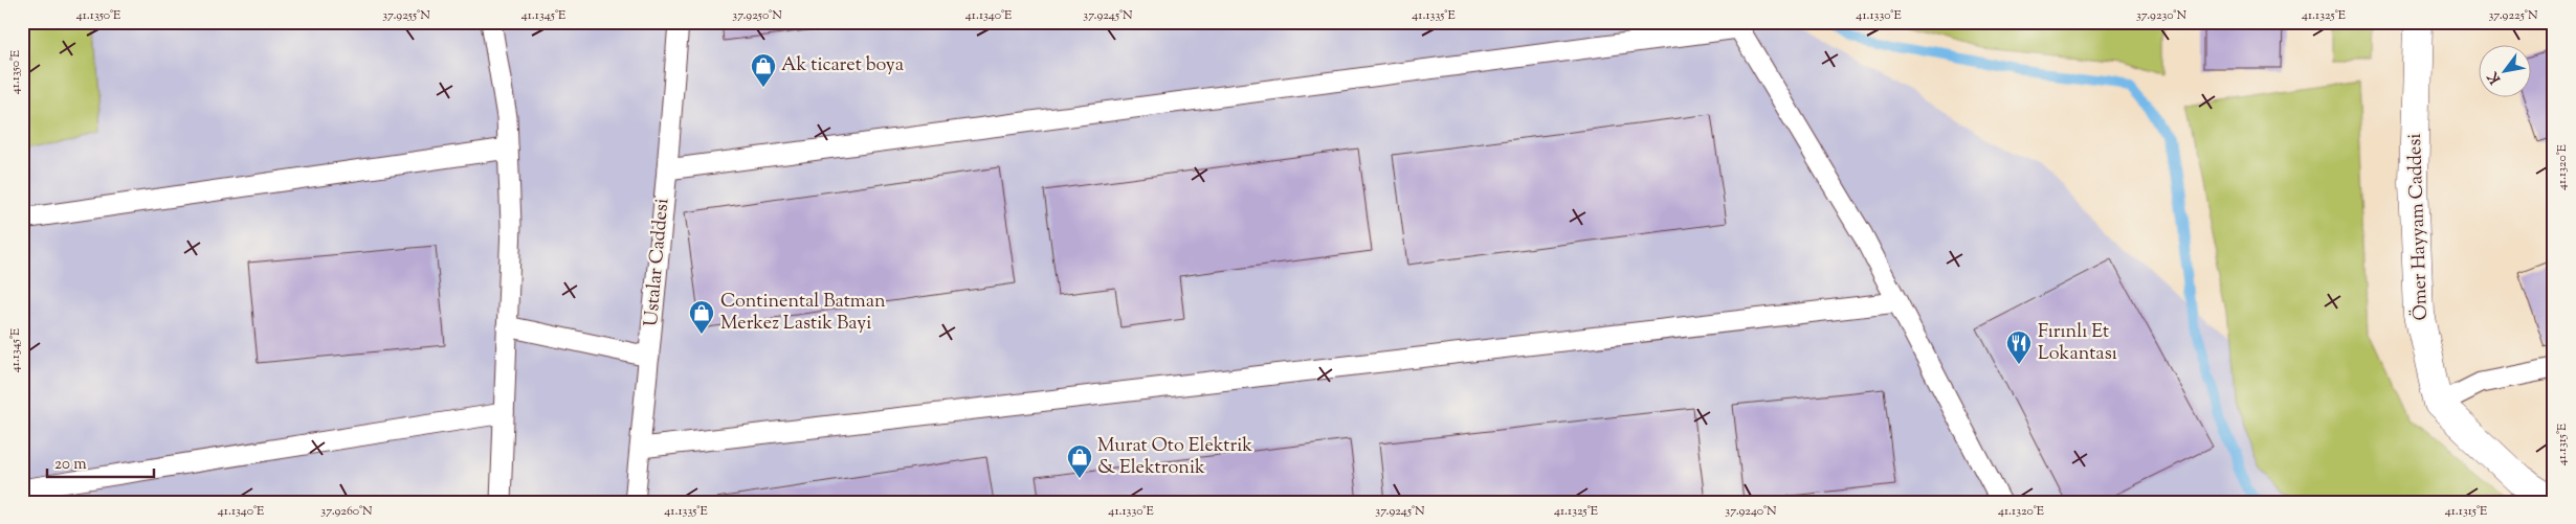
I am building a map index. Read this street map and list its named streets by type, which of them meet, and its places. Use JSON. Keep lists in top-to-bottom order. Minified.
{"streets":{"street":["Ömer Hayyam Caddesi"],"lane":["Ustalar Caddesi"]},"places":{"shop":["Ak ticaret boya","Continental Batman Merkez Lastik Bayi","Murat Oto Elektrik & Elektronik"],"restaurant":["Fırınlı Et Lokantası"]},"scale_bar":"20 m","north":"bottom left","coordinates":["41.1350°E","37.9255°N","41.1345°E","37.9250°N","41.1340°E","37.9245°N","41.1335°E","41.1330°E","37.9230°N","41.1325°E","37.9225°N","41.1320°E","41.1315°E","37.9260°N","37.9240°N"]}
